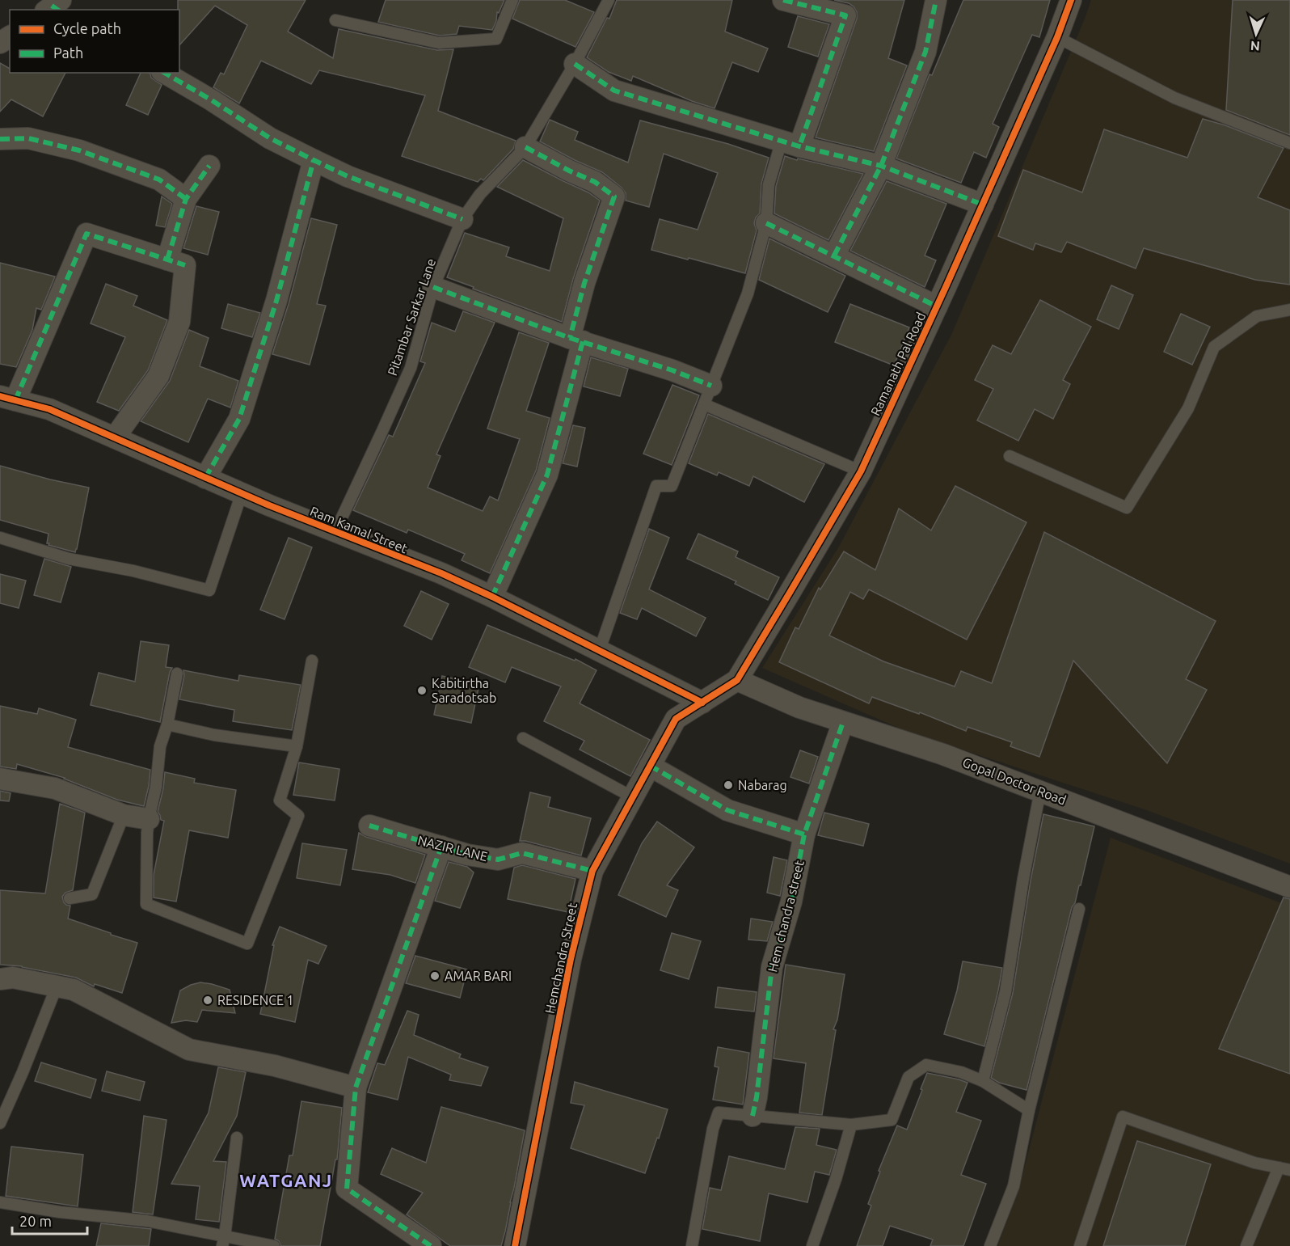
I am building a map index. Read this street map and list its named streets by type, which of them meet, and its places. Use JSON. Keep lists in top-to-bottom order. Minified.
{"streets":{"street":["Ramanath Pal Road","Ram Kamal Street","Gopal Doctor Road","NAZIR LANE","Hem chandra street","Hemchandra Street"],"lane":["Pitambar Sarkar Lane"]},"crossings":[["Pitambar Sarkar Lane","Ram Kamal Street"],["Ramanath Pal Road","Ram Kamal Street"],["Ramanath Pal Road","Gopal Doctor Road"],["Ramanath Pal Road","Hemchandra Street"],["Ram Kamal Street","Hemchandra Street"],["Gopal Doctor Road","Hem chandra street"],["NAZIR LANE","Hemchandra Street"]],"districts":["WATGANJ"],"places":["Kabitirtha Saradotsab","Nabarag","AMAR BARI","RESIDENCE 1"],"legend":["Cycle path","Path"],"scale_bar":"20 m","north":"bottom"}
